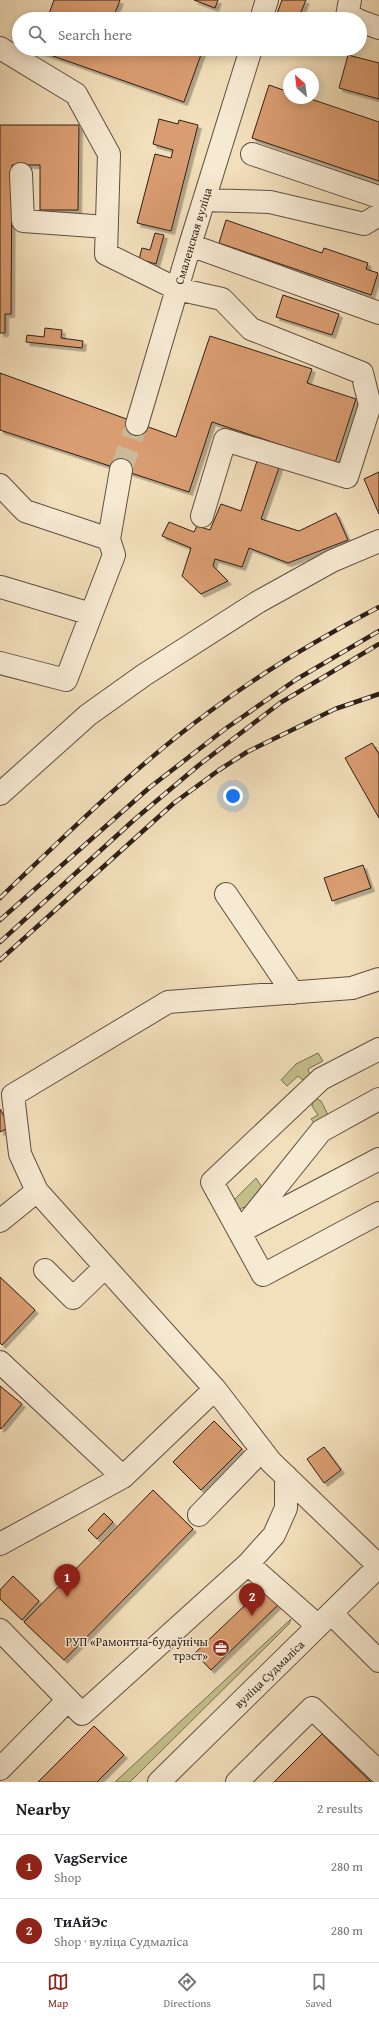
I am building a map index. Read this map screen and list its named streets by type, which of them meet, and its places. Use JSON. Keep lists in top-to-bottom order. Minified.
{"streets":{"street":["Смаленская вуліца","вуліца Судмаліса"]},"places":{"office":["РУП «Рамонтна-будаўнічы трэст»"]},"north":"top left","page":{"search":"Search here","pins":["1","2"],"heading":["Nearby","2 results"],"list":[{"mark":"1","name":"VagService","note":"Shop","value":"280 m"},{"mark":"2","name":"ТиАйЭс","note":"Shop · вуліца Судмаліса","value":"280 m"}],"nav":["Map","Directions","Saved"]}}
